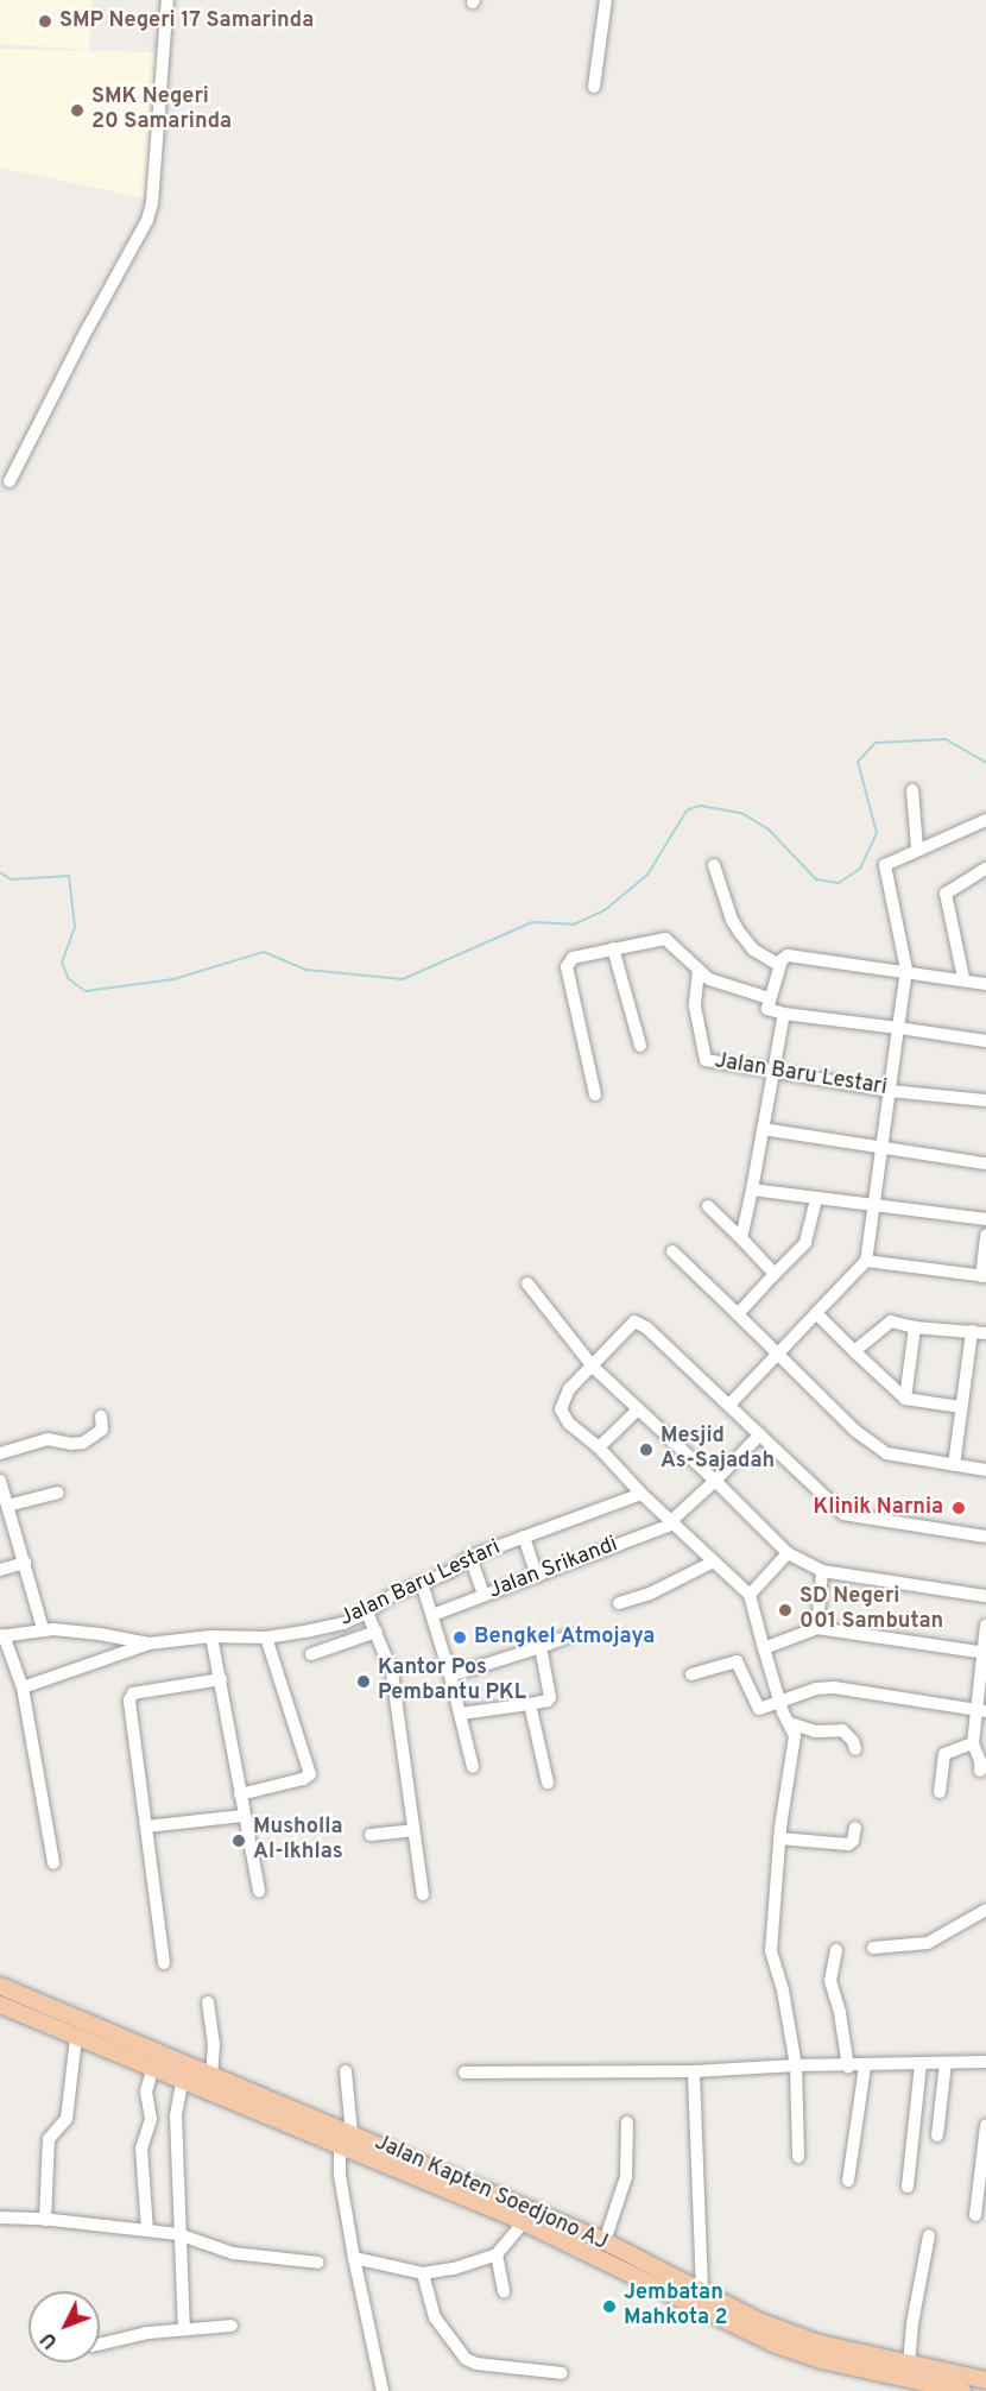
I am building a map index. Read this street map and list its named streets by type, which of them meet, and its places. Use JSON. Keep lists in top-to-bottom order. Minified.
{"streets":{"main road":["Jalan Kapten Soedjono AJ"],"street":["Jalan Baru Lestari","Jalan Srikandi"]},"places":["SMP Negeri 17 Samarinda","SMK Negeri 20 Samarinda","Mesjid As-Sajadah","Klinik Narnia","SD Negeri 001 Sambutan","Bengkel Atmojaya","Kantor Pos Pembantu PKL","Musholla Al-Ikhlas","Jembatan Mahkota 2"],"north":"bottom left"}
